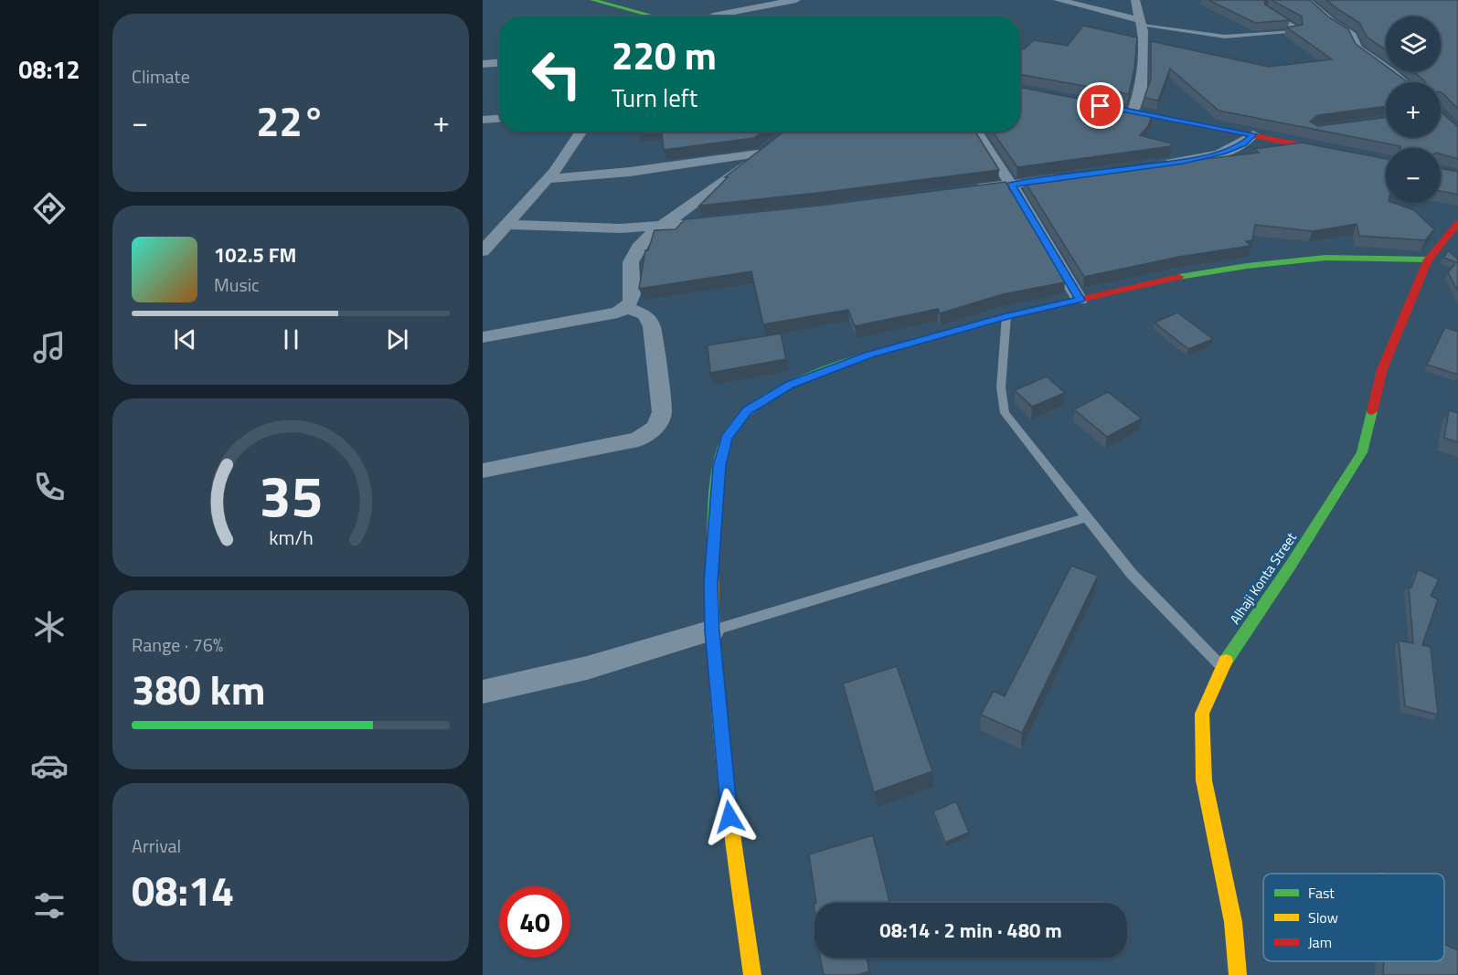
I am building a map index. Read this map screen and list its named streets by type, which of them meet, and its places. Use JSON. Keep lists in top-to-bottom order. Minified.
{"streets":{"street":["Alhaji Konta Street"]},"legend":["Fast","Slow","Jam"],"page":{"tabs":"08:12","tile":["Climate",["Range · 76%","380 km"],["Arrival","08:14"]],"map_buttons":["+","−"],"turn":["220 m","Turn left"],"heat":["−","22°","+"],"song":["102.5 FM","Music"],"limit":"40","trip":"08:14 · 2 min · 480 m","gauge":["35","km/h"]}}
